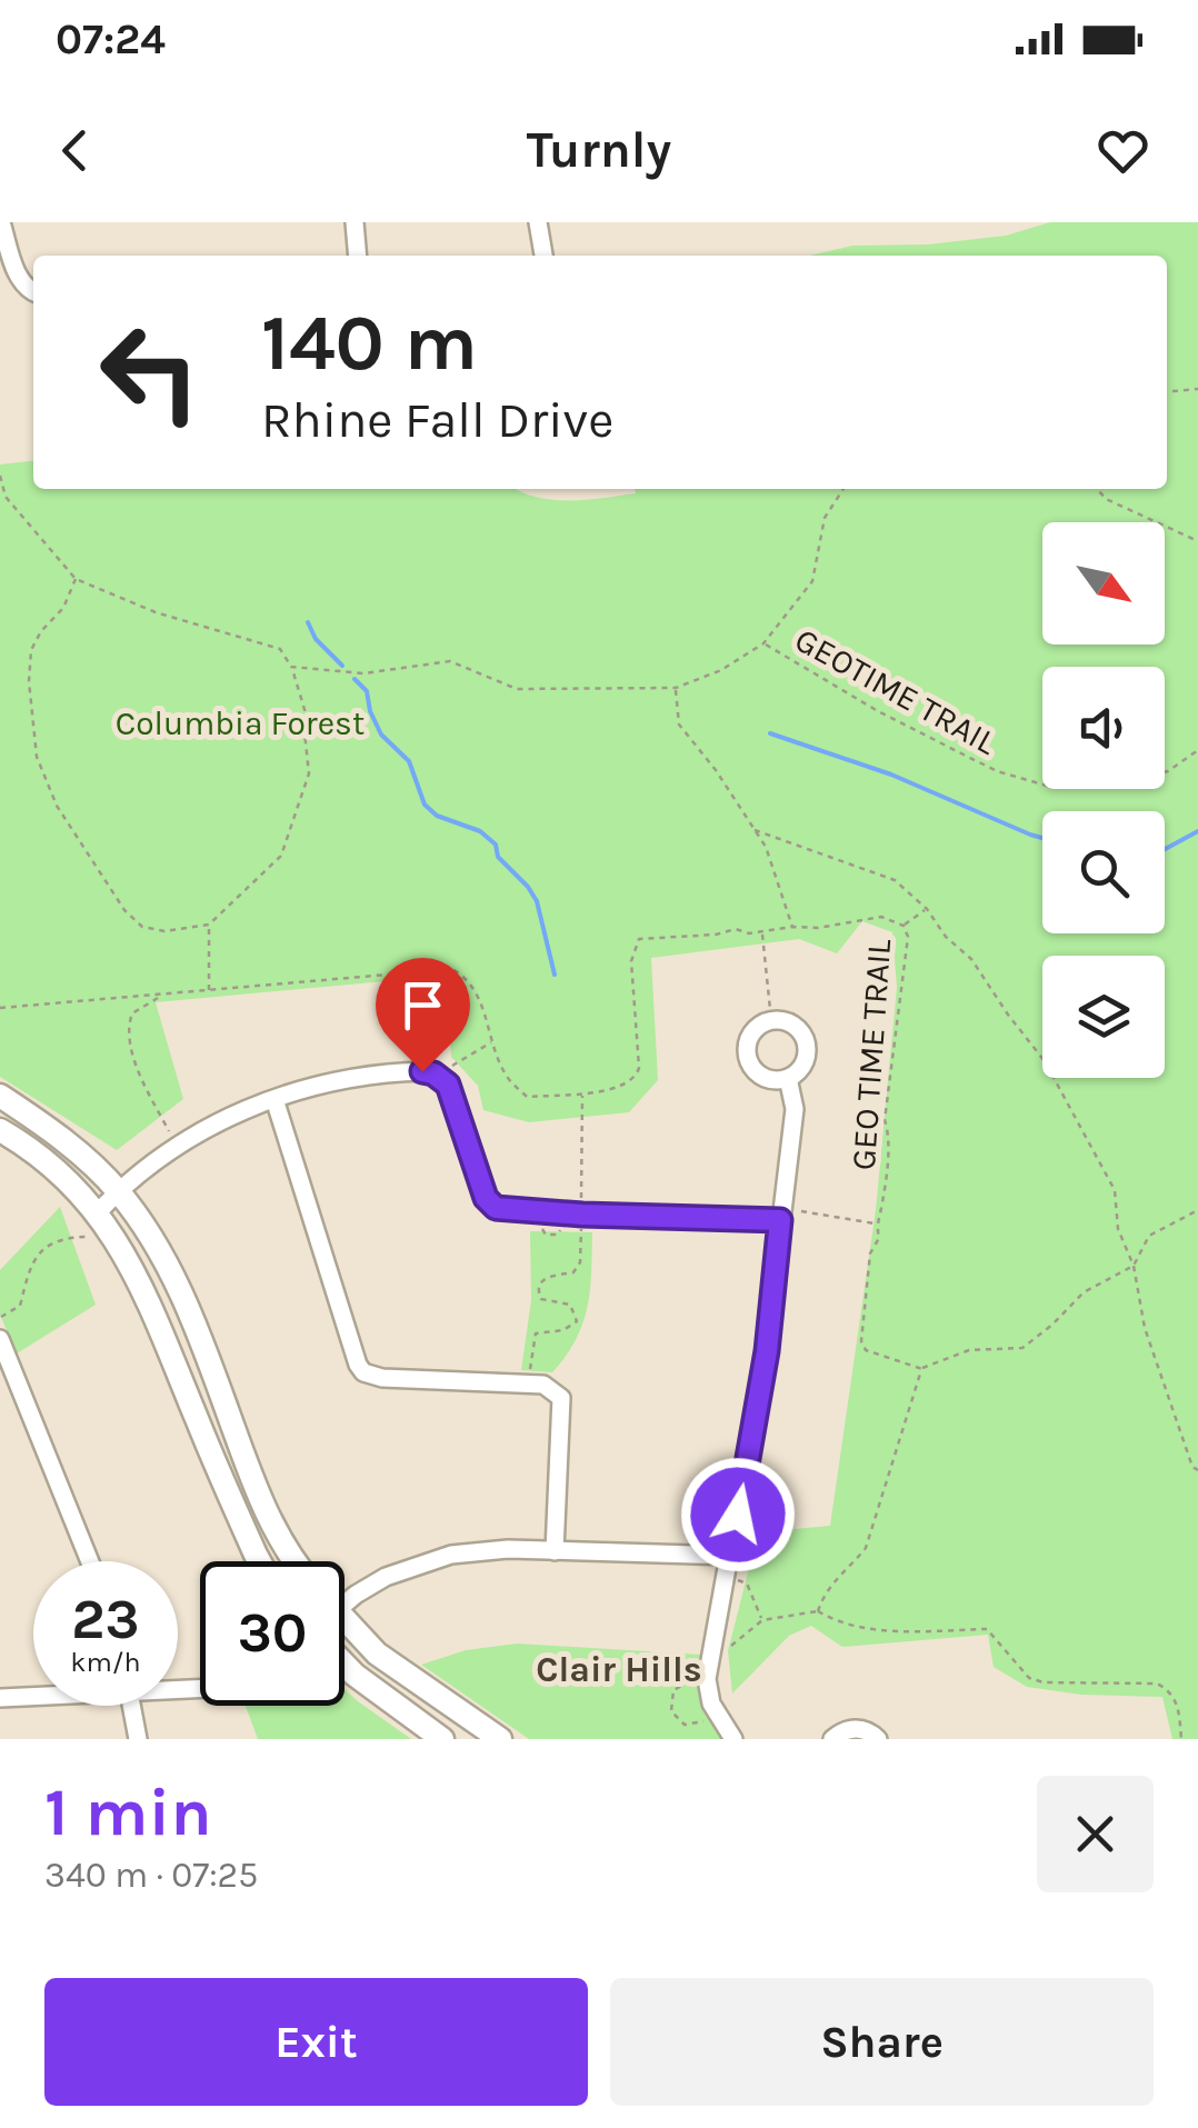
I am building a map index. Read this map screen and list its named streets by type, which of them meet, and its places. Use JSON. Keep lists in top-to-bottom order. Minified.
{"streets":{"path":["GEOTIME TRAIL","GEO TIME TRAIL"]},"districts":["Clair Hills"],"parks":["Columbia Forest"],"north":"bottom right","page":{"status":"07:24","header":"Turnly","turn":["140 m","Rhine Fall Drive"],"speed":"23 km/h","limit":"30","heading":["1 min","340 m · 07:25"],"buttons":["Exit","Share"]}}
